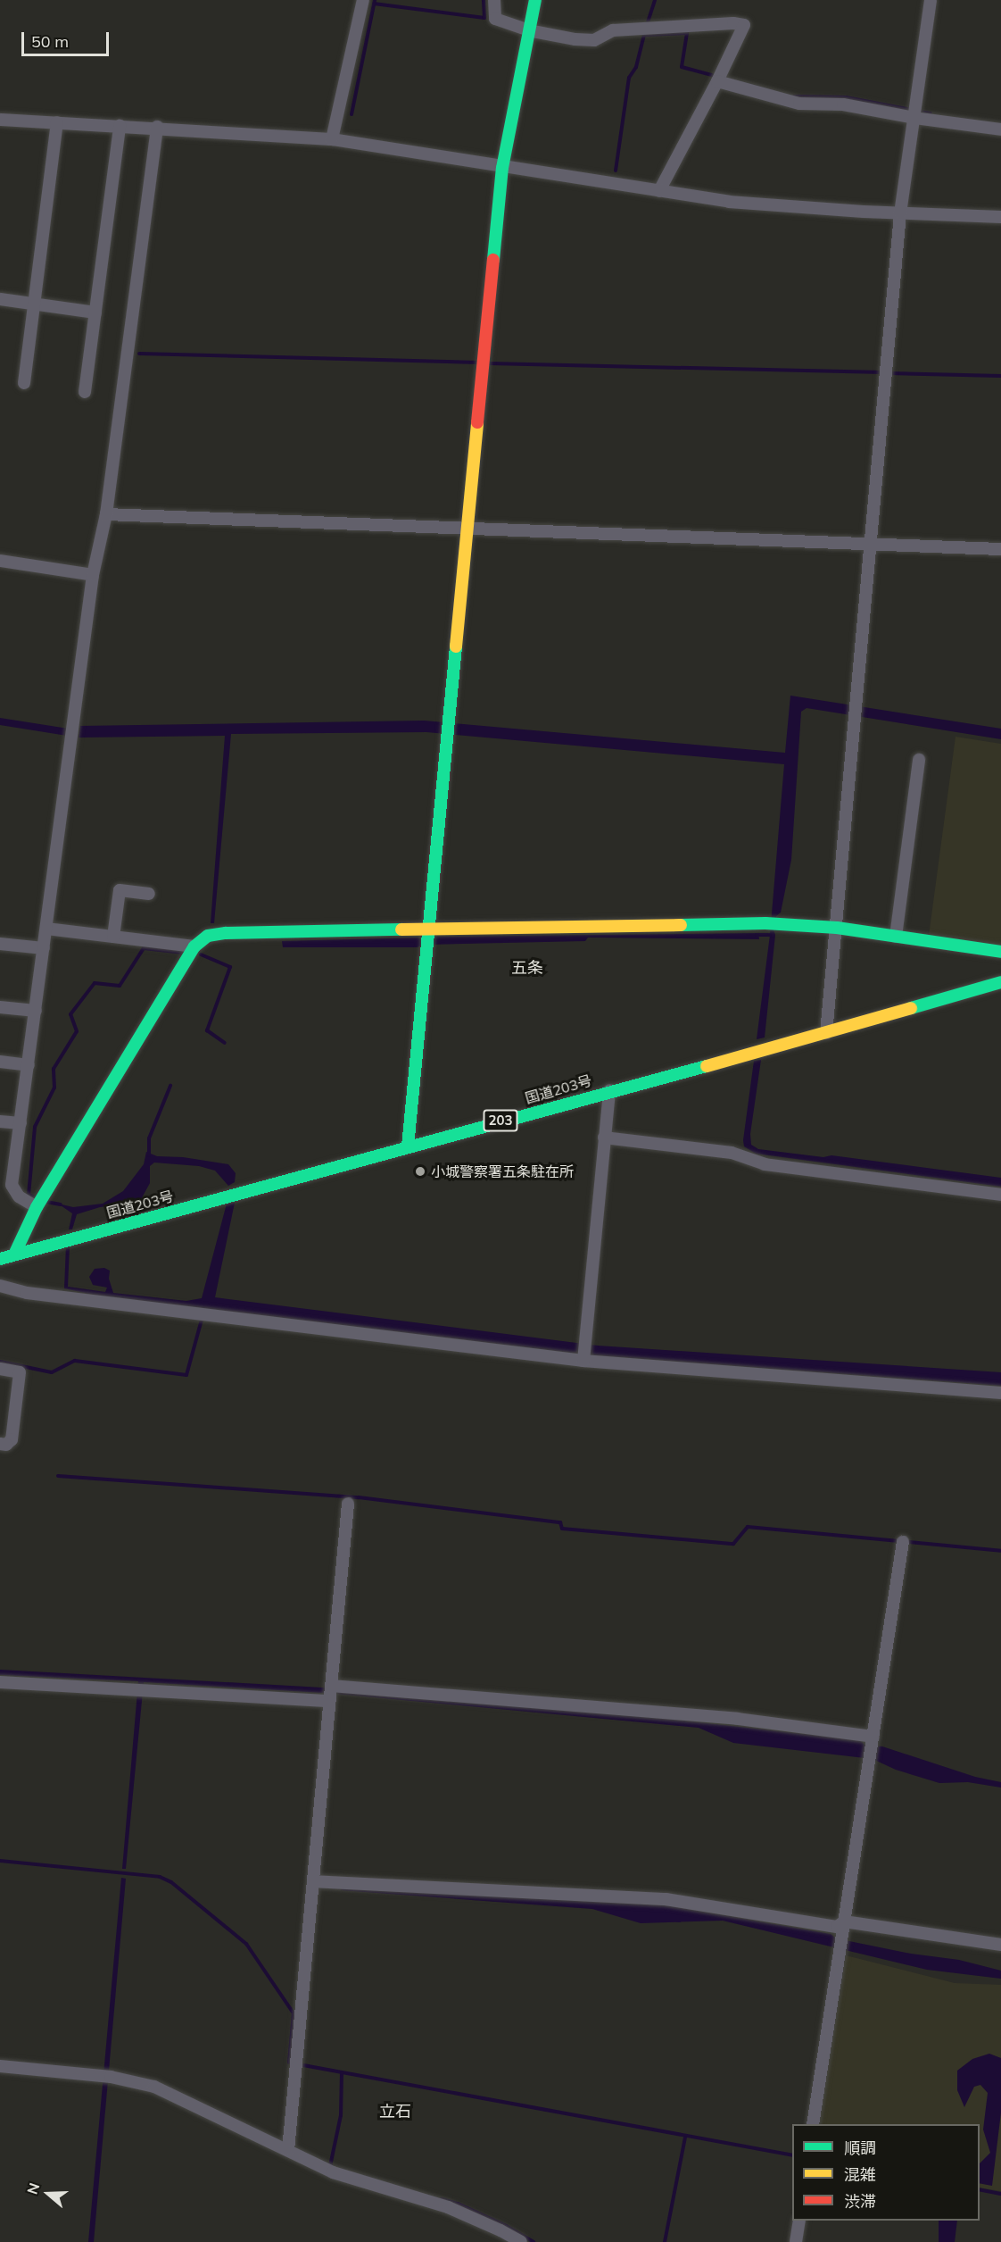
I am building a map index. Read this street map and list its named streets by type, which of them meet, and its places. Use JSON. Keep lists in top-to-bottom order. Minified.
{"streets":{"main road":["国道203号","203"]},"districts":["五条","立石"],"places":["小城警察署五条駐在所"],"legend":["順調","混雑","渋滞"],"scale_bar":"50 m","north":"left"}
